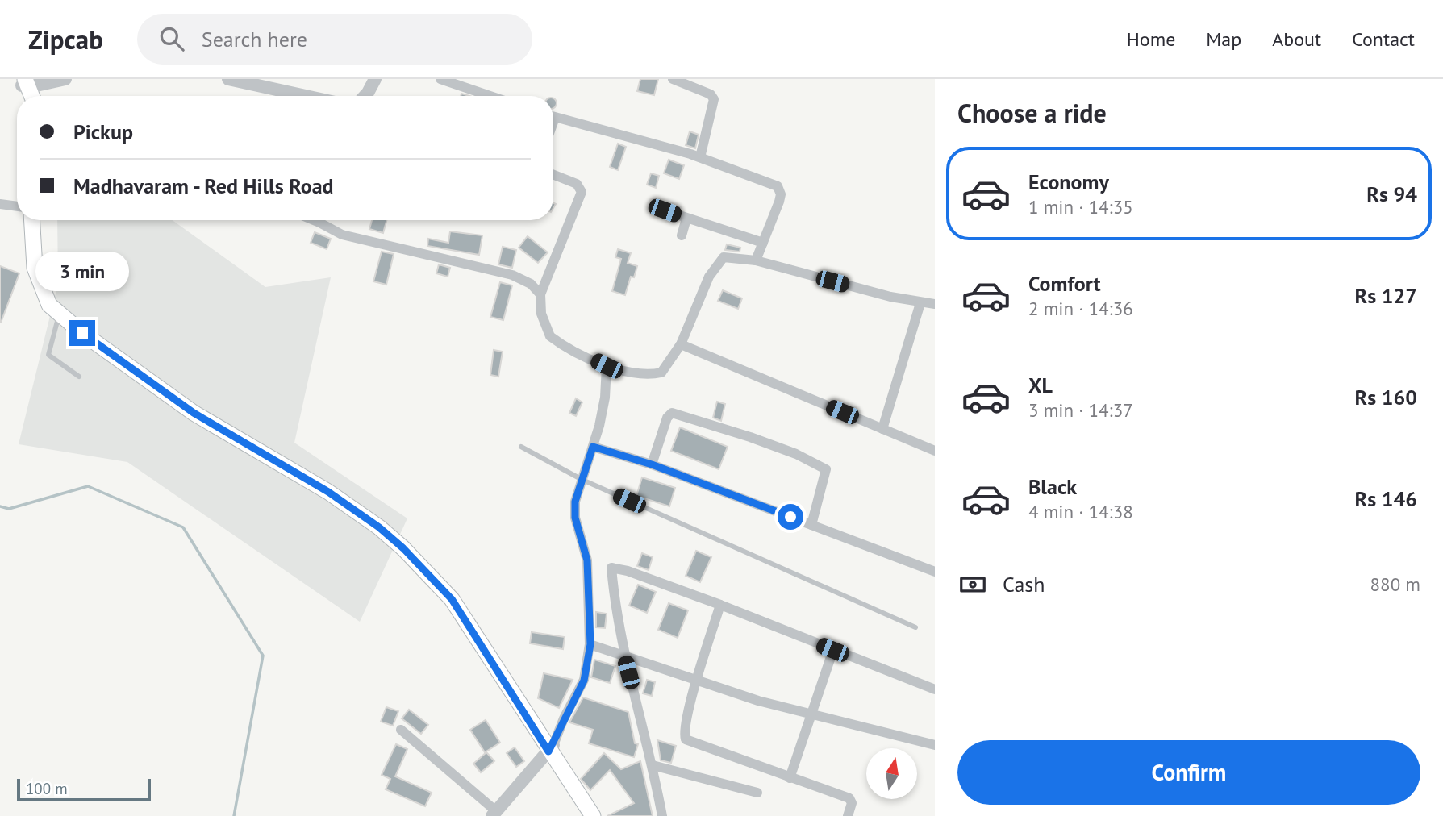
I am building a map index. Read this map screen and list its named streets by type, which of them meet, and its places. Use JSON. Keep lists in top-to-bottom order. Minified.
{"scale_bar":"100 m","north":"top","page":{"header":"Zipcab","search":"Search here","nav":["Home","Map","About","Contact"],"heading":"Choose a ride","banner":["Pickup","Madhavaram - Red Hills Road"],"list":[{"name":"Economy","note":"1 min · 14:35","value":"Rs 94"},{"name":"Comfort","note":"2 min · 14:36","value":"Rs 127"},{"name":"XL","note":"3 min · 14:37","value":"Rs 160"},{"name":"Black","note":"4 min · 14:38","value":"Rs 146"}],"bubble":"3 min","pay":["Cash","880 m"],"buttons":"Confirm","scale":"100 m"}}
